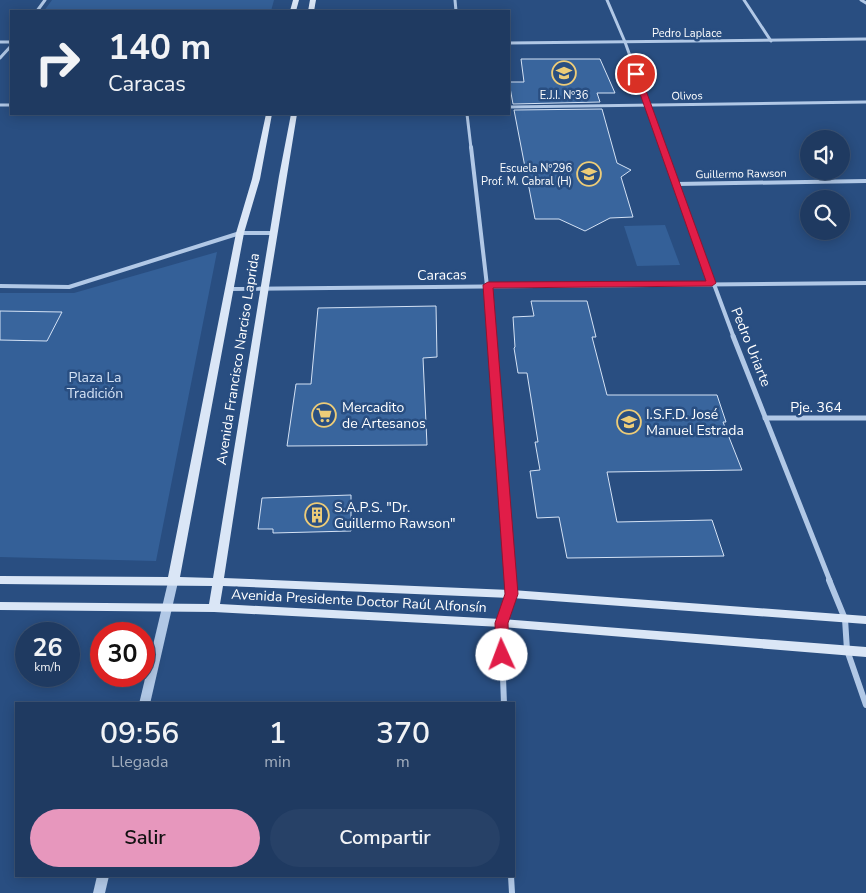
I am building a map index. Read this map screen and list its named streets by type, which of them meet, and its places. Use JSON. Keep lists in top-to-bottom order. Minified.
{"streets":{"main road":["Avenida Francisco Narciso Laprida","Avenida Presidente Doctor Raúl Alfonsín"],"street":["Pedro Laplace","Olivos","Guillermo Rawson","Caracas","Pedro Uriarte","Pje. 364"]},"crossings":[["Pedro Laplace","Pedro Uriarte"],["Olivos","Pedro Uriarte"],["Guillermo Rawson","Pedro Uriarte"],["Caracas","Pedro Uriarte"],["Caracas","Avenida Francisco Narciso Laprida"],["Pedro Uriarte","Pje. 364"],["Pedro Uriarte","Avenida Presidente Doctor Raúl Alfonsín"],["Avenida Francisco Narciso Laprida","Avenida Presidente Doctor Raúl Alfonsín"]],"parks":["Plaza La Tradición"],"places":{"school or university":["E.J.I. Nº36","Escuela Nº296 Prof. M. Cabral (H)","I.S.F.D. José Manuel Estrada"],"supermarket":["Mercadito de Artesanos"],"building":["S.A.P.S. \"Dr. Guillermo Rawson\""]},"page":{"turn":["140 m","Caracas"],"speed":"26 km/h","limit":"30","eta":["09:56","Llegada","1","min","370","m"],"buttons":["Salir","Compartir"]}}
